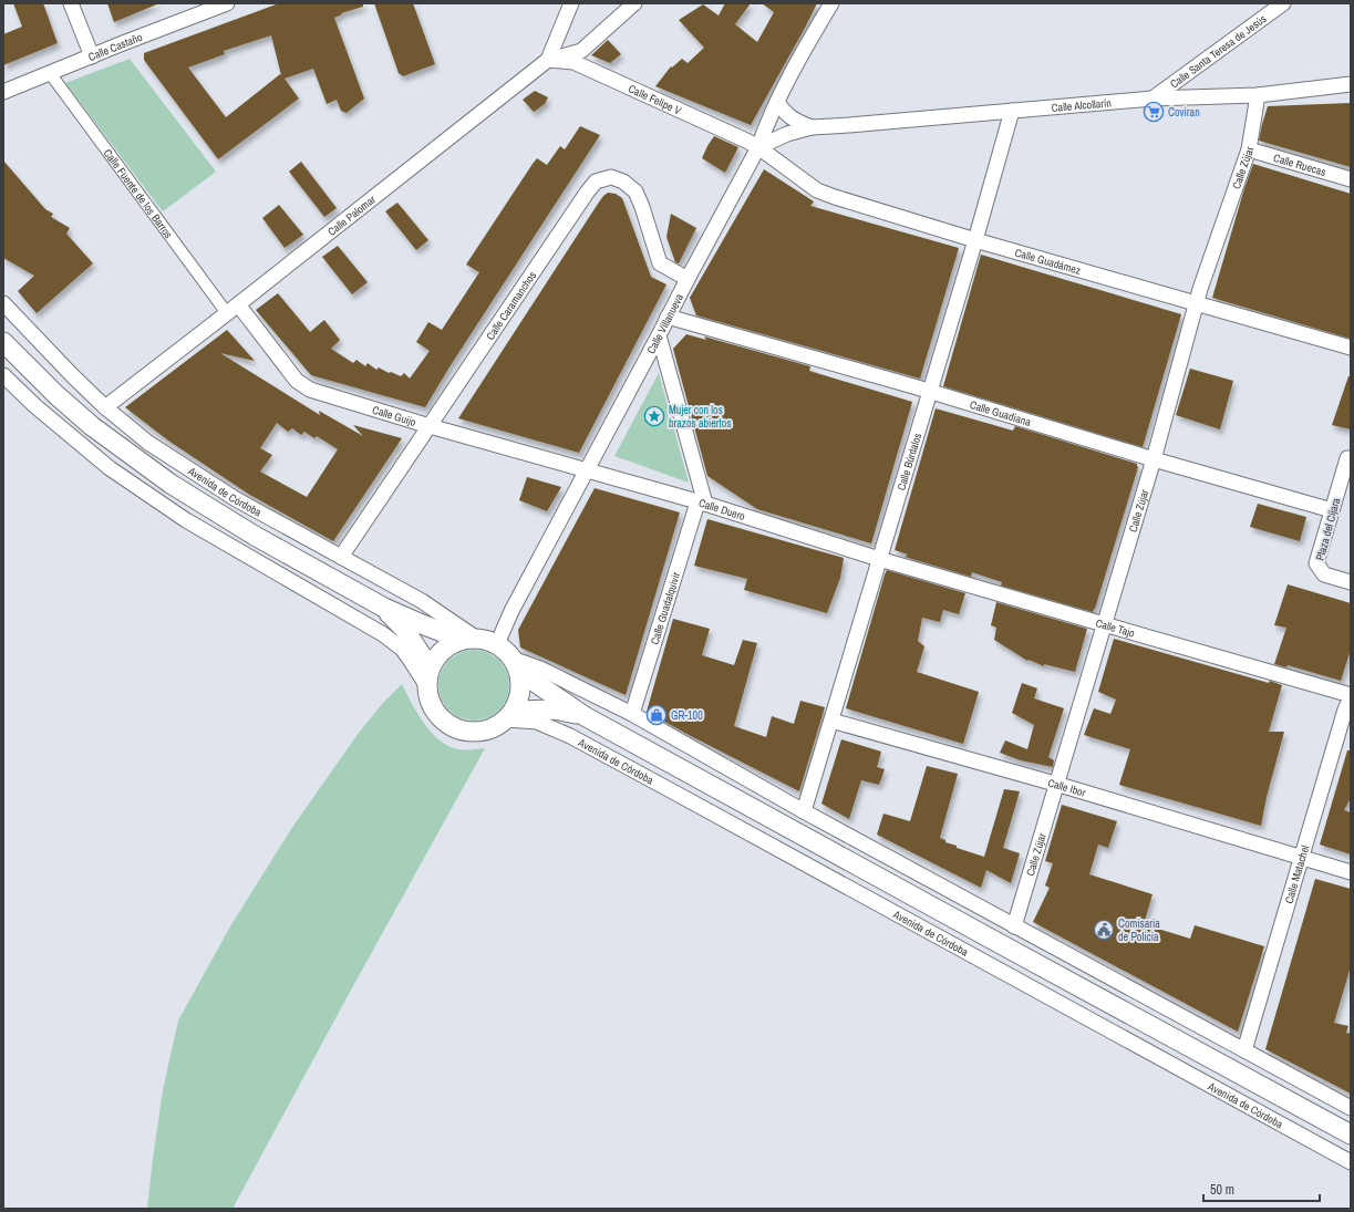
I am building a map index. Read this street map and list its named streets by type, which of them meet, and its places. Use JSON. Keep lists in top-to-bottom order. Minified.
{"streets":{"street":["Calle Castaño","Calle Santa Teresa de Jesús","Calle Felipe V","Calle Alcollarín","Calle Ruecas","Calle Zújar","Calle Fuente de los Barros","Calle Palomar","Calle Guadámez","Calle Caramanchos","Calle Villanueva","Calle Guadiana","Calle Guijo","Calle Búrdalos","Avenida de Córdoba","Calle Duero","Plaza del Cíjara","Calle Guadalquivir","Calle Tajo","Calle Ibor","Calle Matachel"]},"crossings":[["Calle Castaño","Calle Fuente de los Barros"],["Calle Santa Teresa de Jesús","Calle Alcollarín"],["Calle Felipe V","Calle Alcollarín"],["Calle Felipe V","Calle Palomar"],["Calle Felipe V","Calle Guadámez"],["Calle Felipe V","Calle Villanueva"],["Calle Alcollarín","Calle Zújar"],["Calle Alcollarín","Calle Guadámez"],["Calle Alcollarín","Calle Villanueva"],["Calle Alcollarín","Calle Búrdalos"],["Calle Ruecas","Calle Zújar"],["Calle Zújar","Calle Guadámez"],["Calle Zújar","Calle Guadiana"],["Calle Zújar","Calle Tajo"],["Calle Zújar","Calle Ibor"],["Calle Fuente de los Barros","Calle Palomar"],["Calle Fuente de los Barros","Calle Guijo"],["Calle Palomar","Calle Guijo"],["Calle Palomar","Avenida de Córdoba"],["Calle Guadámez","Calle Villanueva"],["Calle Guadámez","Calle Búrdalos"],["Calle Caramanchos","Calle Villanueva"],["Calle Caramanchos","Calle Guijo"],["Calle Caramanchos","Avenida de Córdoba"],["Calle Villanueva","Calle Guadiana"],["Calle Villanueva","Calle Guijo"],["Calle Villanueva","Avenida de Córdoba"],["Calle Villanueva","Calle Duero"],["Calle Guadiana","Calle Búrdalos"],["Calle Guadiana","Plaza del Cíjara"],["Calle Guijo","Calle Duero"],["Calle Guijo","Calle Guadalquivir"],["Calle Búrdalos","Calle Duero"],["Calle Búrdalos","Calle Tajo"],["Calle Búrdalos","Calle Ibor"],["Calle Duero","Calle Guadalquivir"],["Calle Duero","Calle Tajo"],["Calle Tajo","Calle Matachel"],["Calle Ibor","Calle Matachel"]],"places":{"supermarket":["Coviran"],"place":["Mujer con los brazos abiertos"],"shop":["GR-100"],"public building":["Comisaria de Policia"]},"scale_bar":"50 m"}
